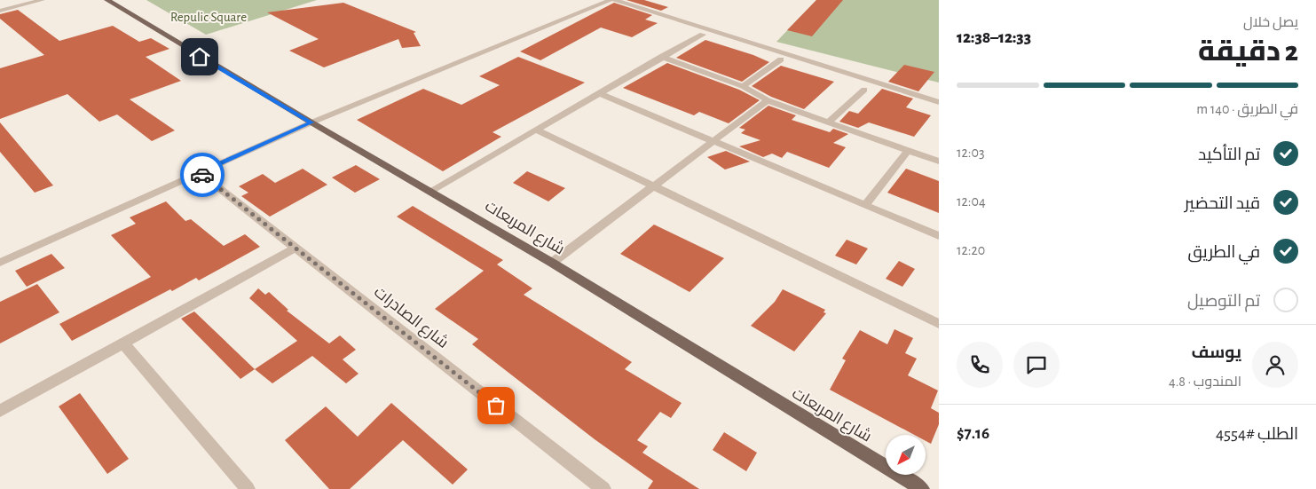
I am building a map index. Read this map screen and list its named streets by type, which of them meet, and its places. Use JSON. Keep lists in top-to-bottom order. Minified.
{"streets":{"main road":["شارع المربعات"],"street":["شارع الصادرات"]},"parks":["Repulic Square"],"north":"bottom left","page":{"heading":["2 دقيقة","يصل خلال","12:33–12:38"],"panel":["يوسف","المندوب · 4.8","الطلب #4554","$7.16"],"bar":"في الطريق · 140 m","list":[["تم التأكيد","12:03"],["قيد التحضير","12:04"],["في الطريق","12:20"],"تم التوصيل"]}}
